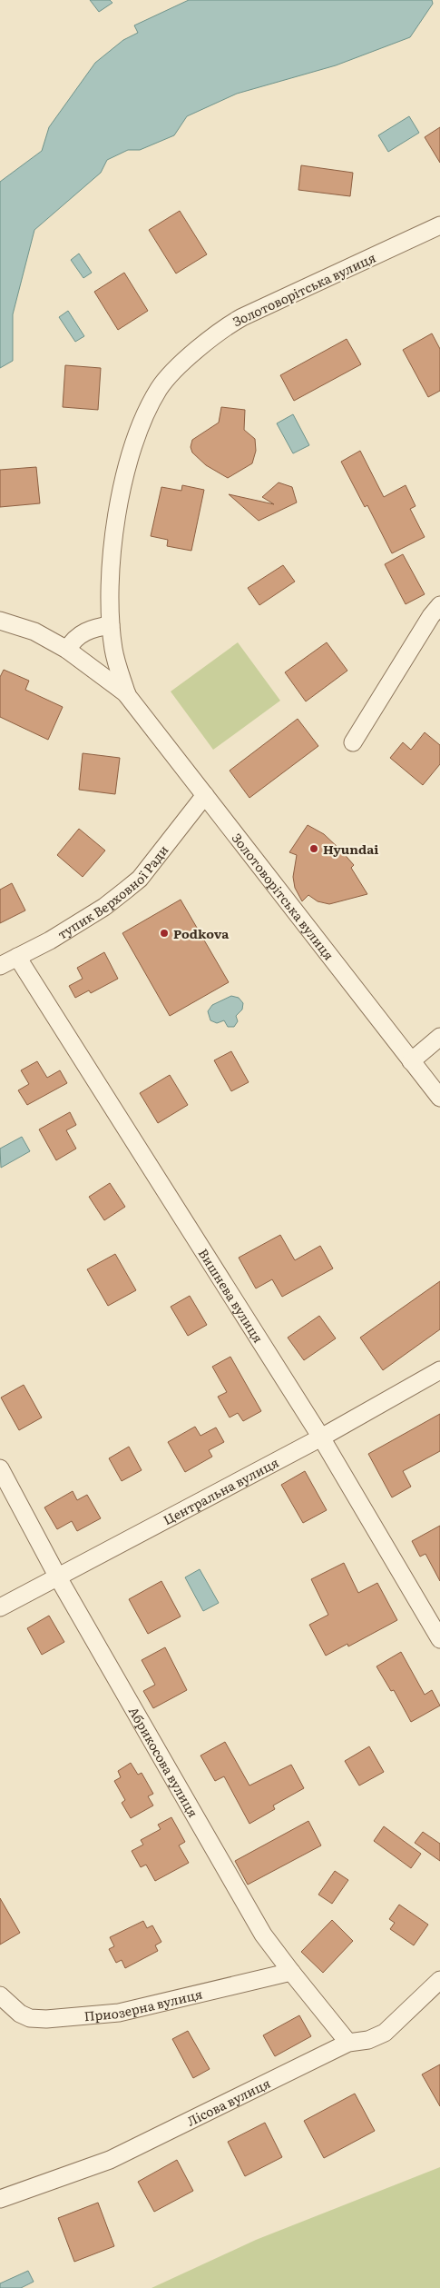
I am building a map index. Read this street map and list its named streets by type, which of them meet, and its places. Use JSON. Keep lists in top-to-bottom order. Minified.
{"streets":{"street":["Золотоворітська вулиця","тупик Верховної Ради","Вишнева вулиця","Центральна вулиця","Абрикосова вулиця","Приозерна вулиця","Лісова вулиця"]},"crossings":[["Золотоворітська вулиця","тупик Верховної Ради"],["тупик Верховної Ради","Вишнева вулиця"],["Вишнева вулиця","Центральна вулиця"],["Центральна вулиця","Абрикосова вулиця"],["Абрикосова вулиця","Приозерна вулиця"],["Абрикосова вулиця","Лісова вулиця"]],"places":["Hyundai","Podkova"]}
